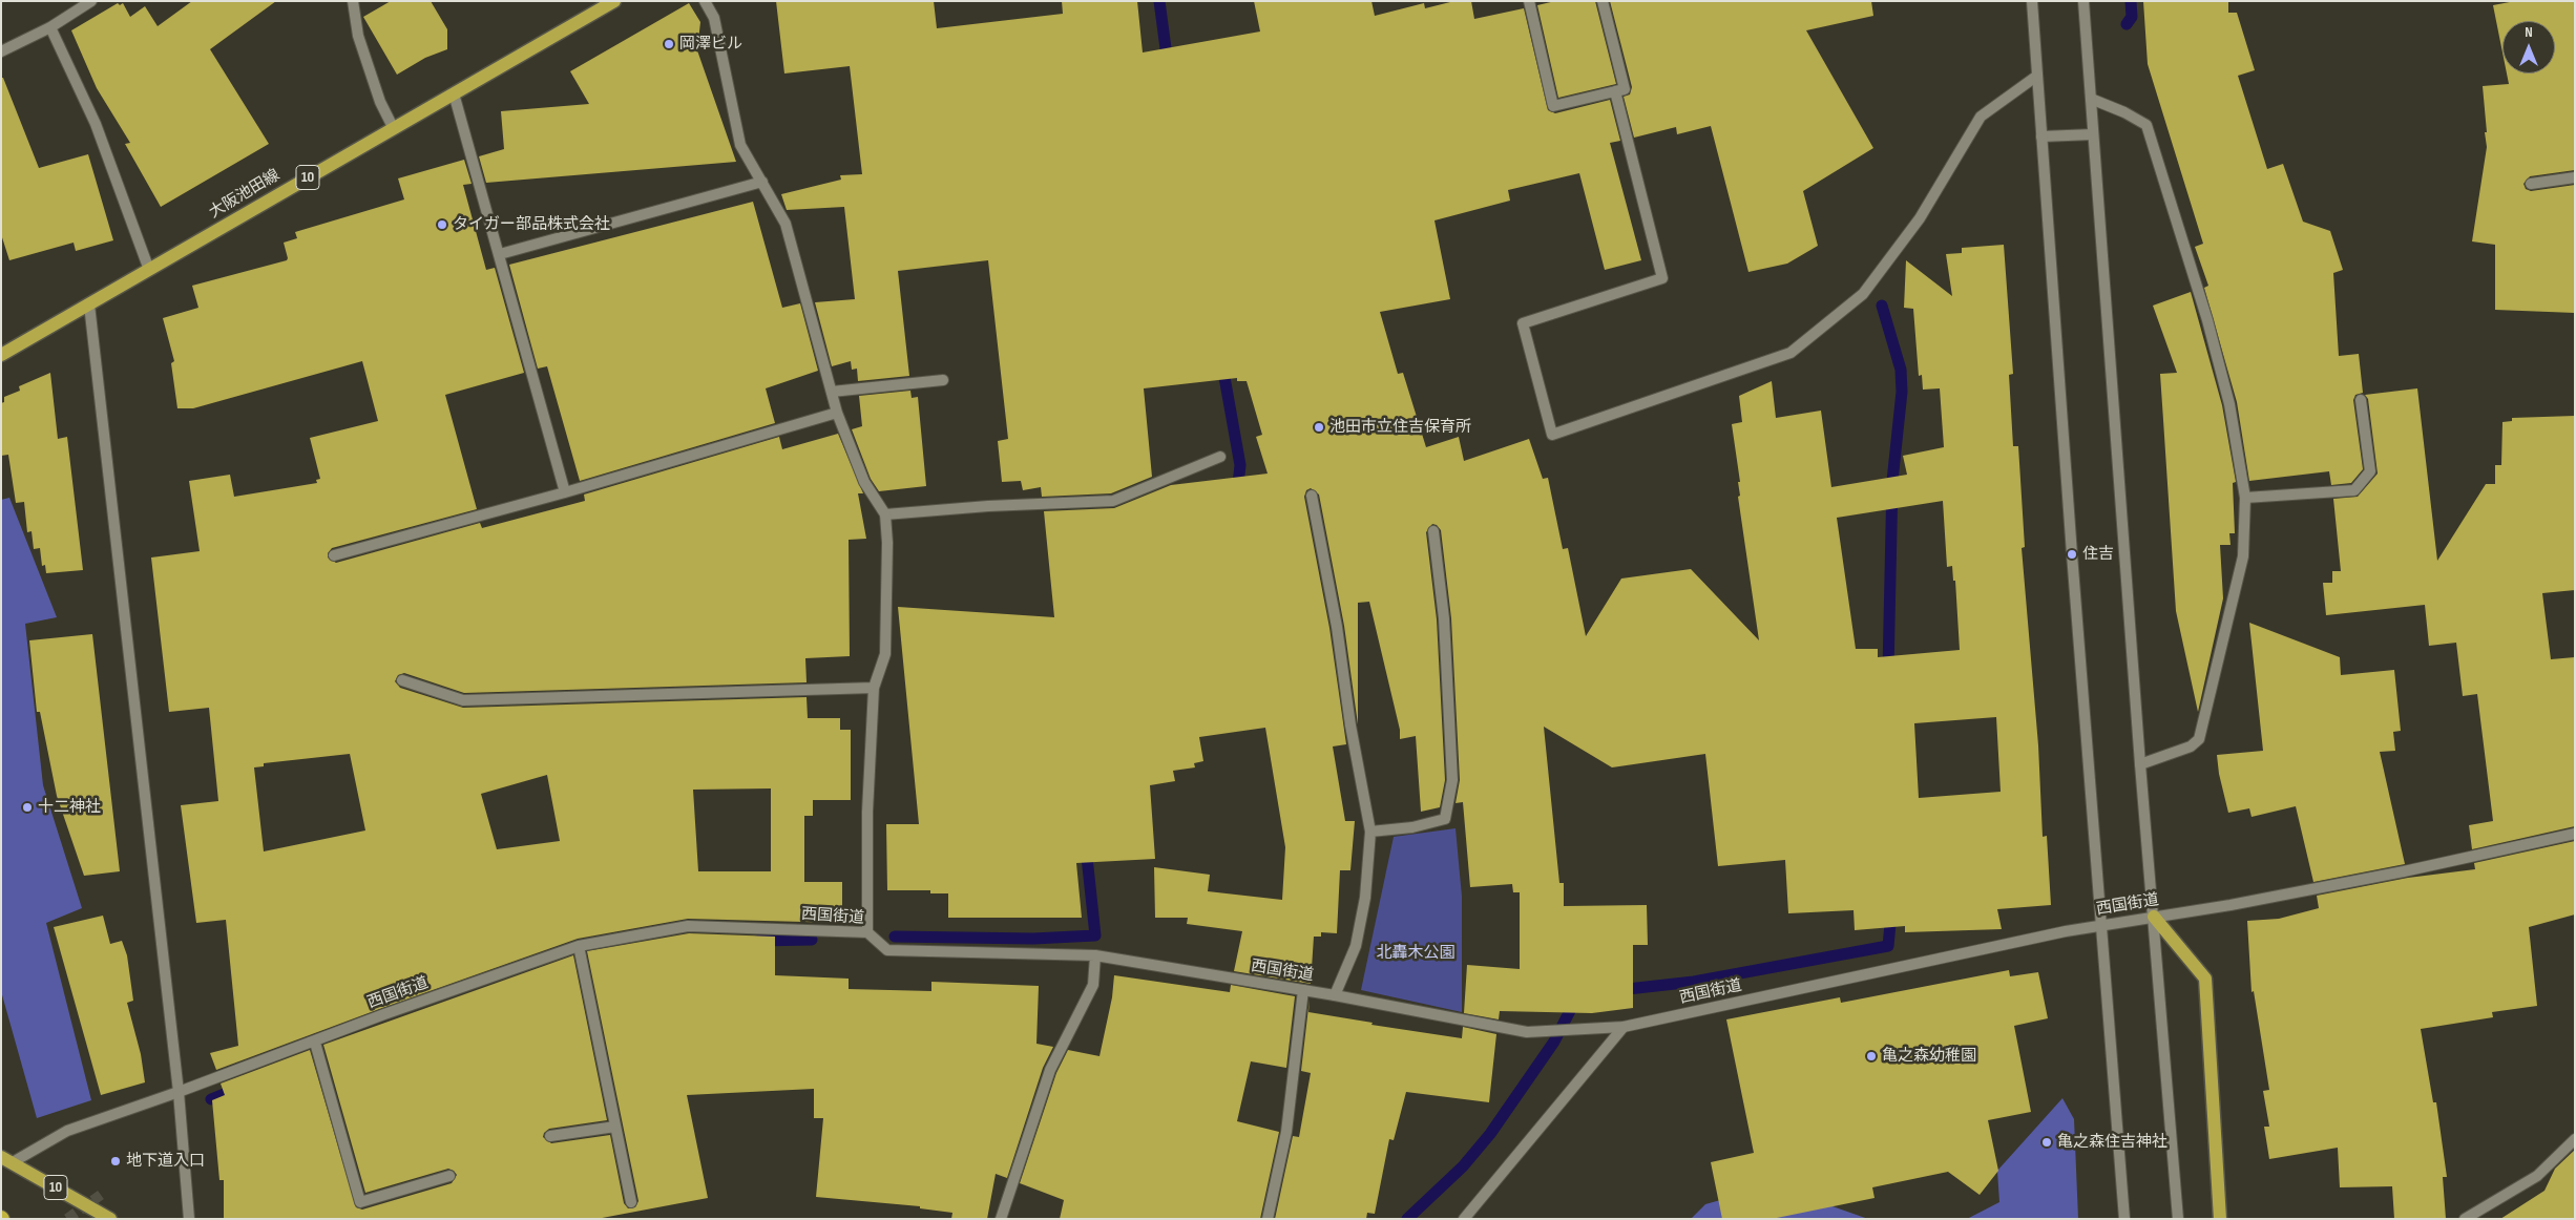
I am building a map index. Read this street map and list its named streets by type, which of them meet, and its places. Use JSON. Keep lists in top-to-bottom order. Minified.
{"streets":{"main road":["10","大阪池田線"],"street":["西国街道"]},"crossings":[["10","西国街道"]],"parks":["北轟木公園"],"places":["岡澤ビル","タイガー部品株式会社","池田市立住吉保育所","住吉","十二神社","亀之森幼稚園","亀之森住吉神社","地下道入口"],"north":"top"}
